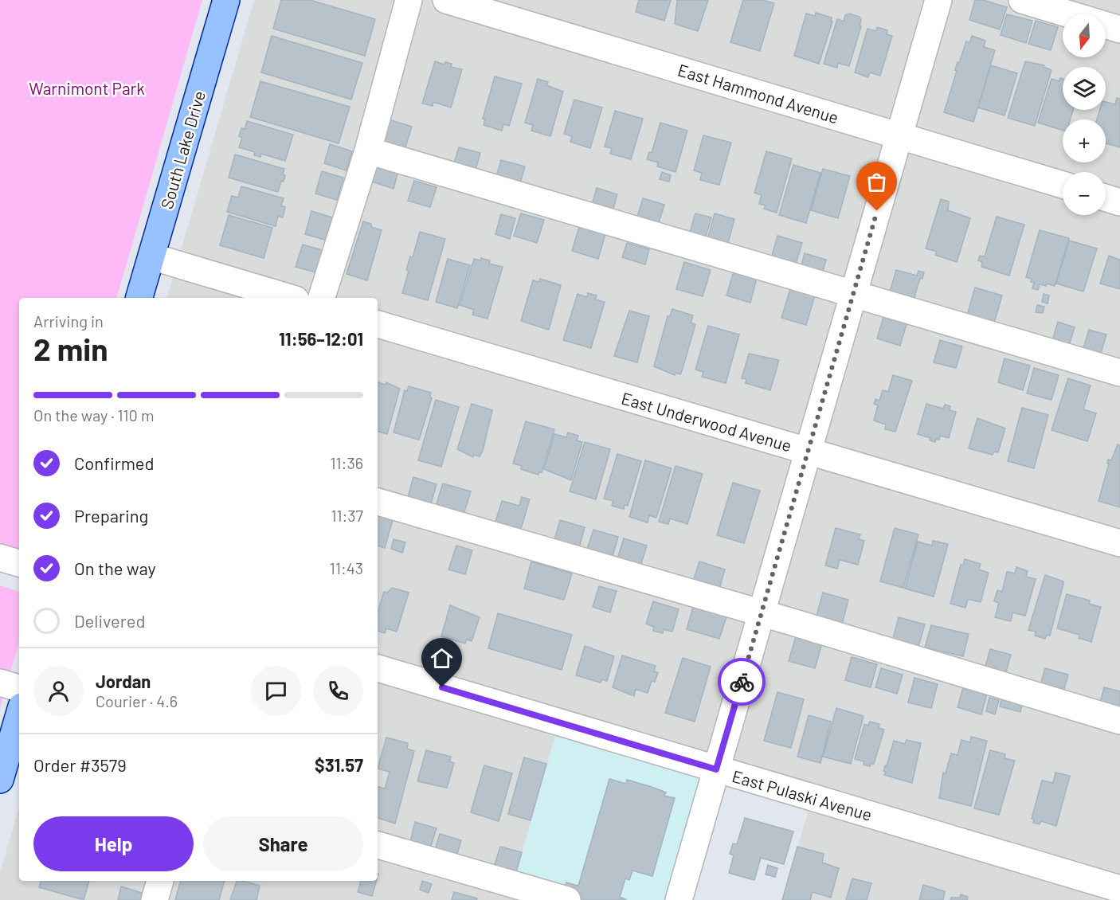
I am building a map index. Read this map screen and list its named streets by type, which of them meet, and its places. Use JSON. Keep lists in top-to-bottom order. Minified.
{"streets":{"main road":["South Lake Drive"],"street":["East Hammond Avenue","East Underwood Avenue","East Pulaski Avenue"]},"parks":["Warnimont Park"],"north":"bottom","page":{"map_buttons":["+","−"],"heading":["2 min","Arriving in","11:56–12:01"],"panel":["Jordan","Courier · 4.6","Order #3579","$31.57"],"bar":"On the way · 110 m","list":[["Confirmed","11:36"],["Preparing","11:37"],["On the way","11:43"],"Delivered"],"buttons":["Help","Share"]}}
